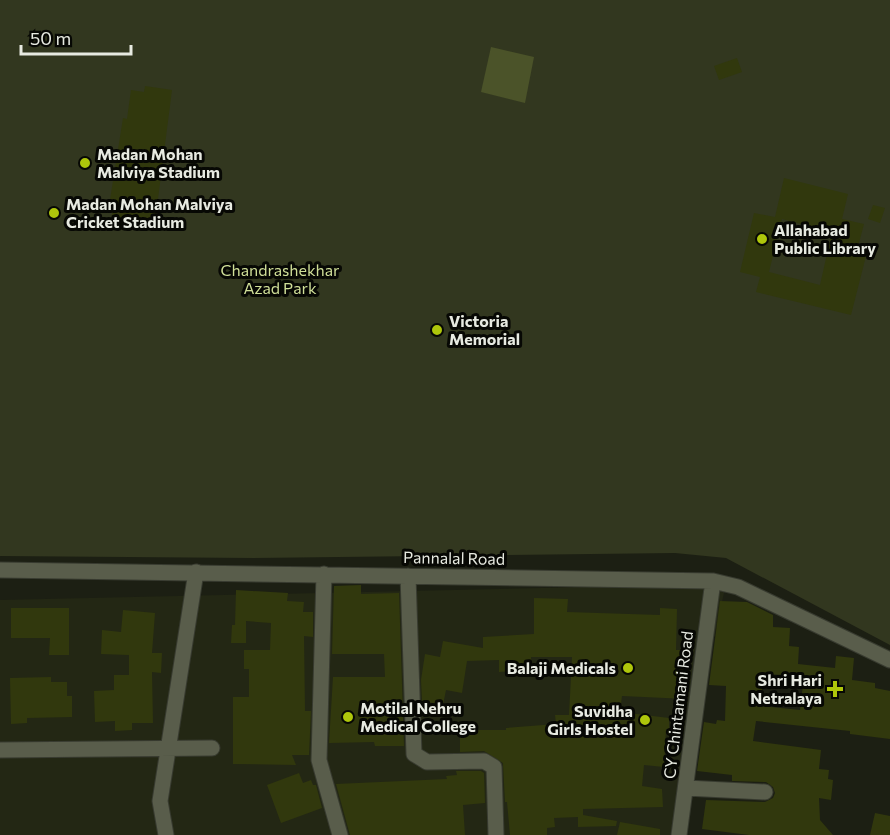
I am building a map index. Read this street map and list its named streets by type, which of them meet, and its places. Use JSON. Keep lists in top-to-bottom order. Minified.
{"streets":{"street":["Pannalal Road","CY Chintamani Road"]},"crossings":[["Pannalal Road","CY Chintamani Road"]],"parks":["Chandrashekhar Azad Park"],"places":{"other":["Madan Mohan Malviya Stadium","Madan Mohan Malviya Cricket Stadium","Allahabad Public Library","Victoria Memorial","Balaji Medicals","Motilal Nehru Medical College","Suvidha Girls Hostel"],"health":["Shri Hari Netralaya"]},"scale_bar":"50 m"}
